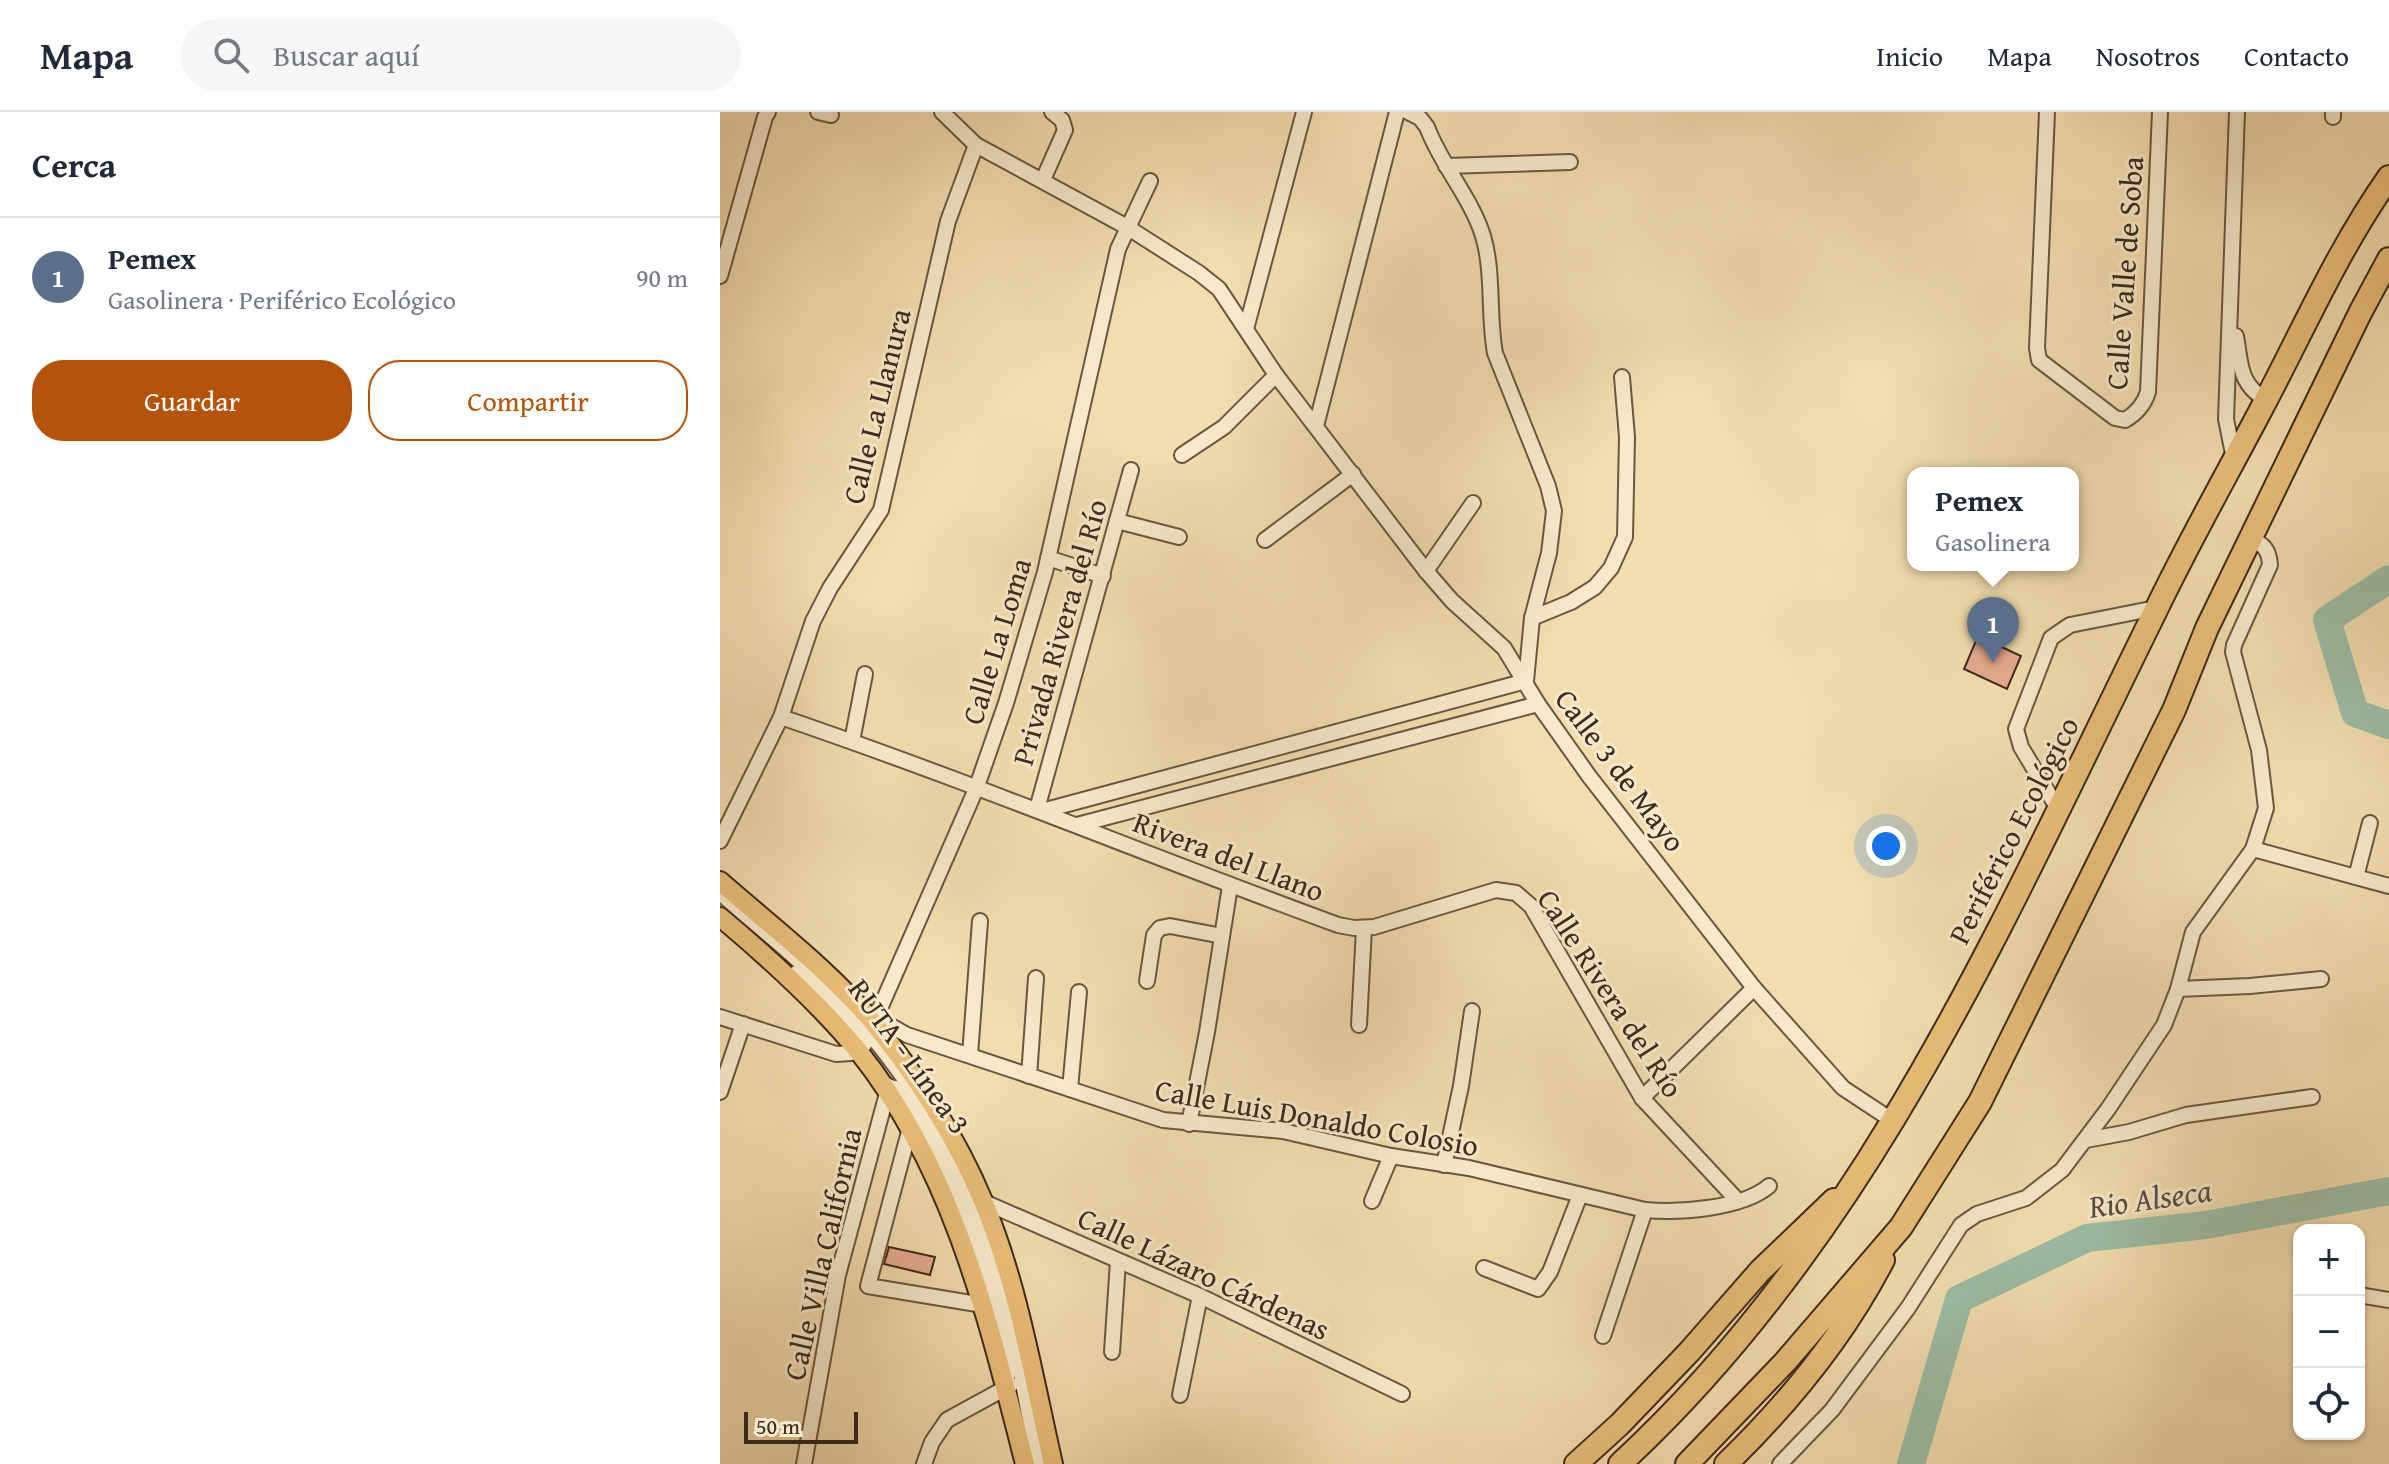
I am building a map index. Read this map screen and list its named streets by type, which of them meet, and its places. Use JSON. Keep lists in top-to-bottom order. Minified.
{"streets":{"highway":["Periférico Ecológico"],"street":["Calle Valle de Soba","Calle La Llanura","Privada Rivera del Río","Calle La Loma","Calle 3 de Mayo","Rivera del Llano","Calle Rivera del Río","RUTA - Línea 3","Calle Luis Donaldo Colosio","Calle Villa California","Calle Lázaro Cárdenas"]},"crossings":[["Calle La Loma","RUTA - Línea 3"],["Calle La Loma","Calle Luis Donaldo Colosio"],["Calle 3 de Mayo","Periférico Ecológico"],["Rivera del Llano","Calle Rivera del Río"],["Calle Rivera del Río","Calle Luis Donaldo Colosio"],["RUTA - Línea 3","Calle Luis Donaldo Colosio"]],"water":["Rio Alseca"],"scale_bar":"50 m","page":{"header":"Mapa","search":"Buscar aquí","nav":["Inicio","Mapa","Nosotros","Contacto"],"heading":"Cerca","list":[{"mark":"1","name":"Pemex","note":"Gasolinera · Periférico Ecológico","value":"90 m"}],"buttons":["Guardar","Compartir"],"popup":["Pemex","Gasolinera"],"pins":"1","map_buttons":["+","−"],"scale":"50 m"}}
